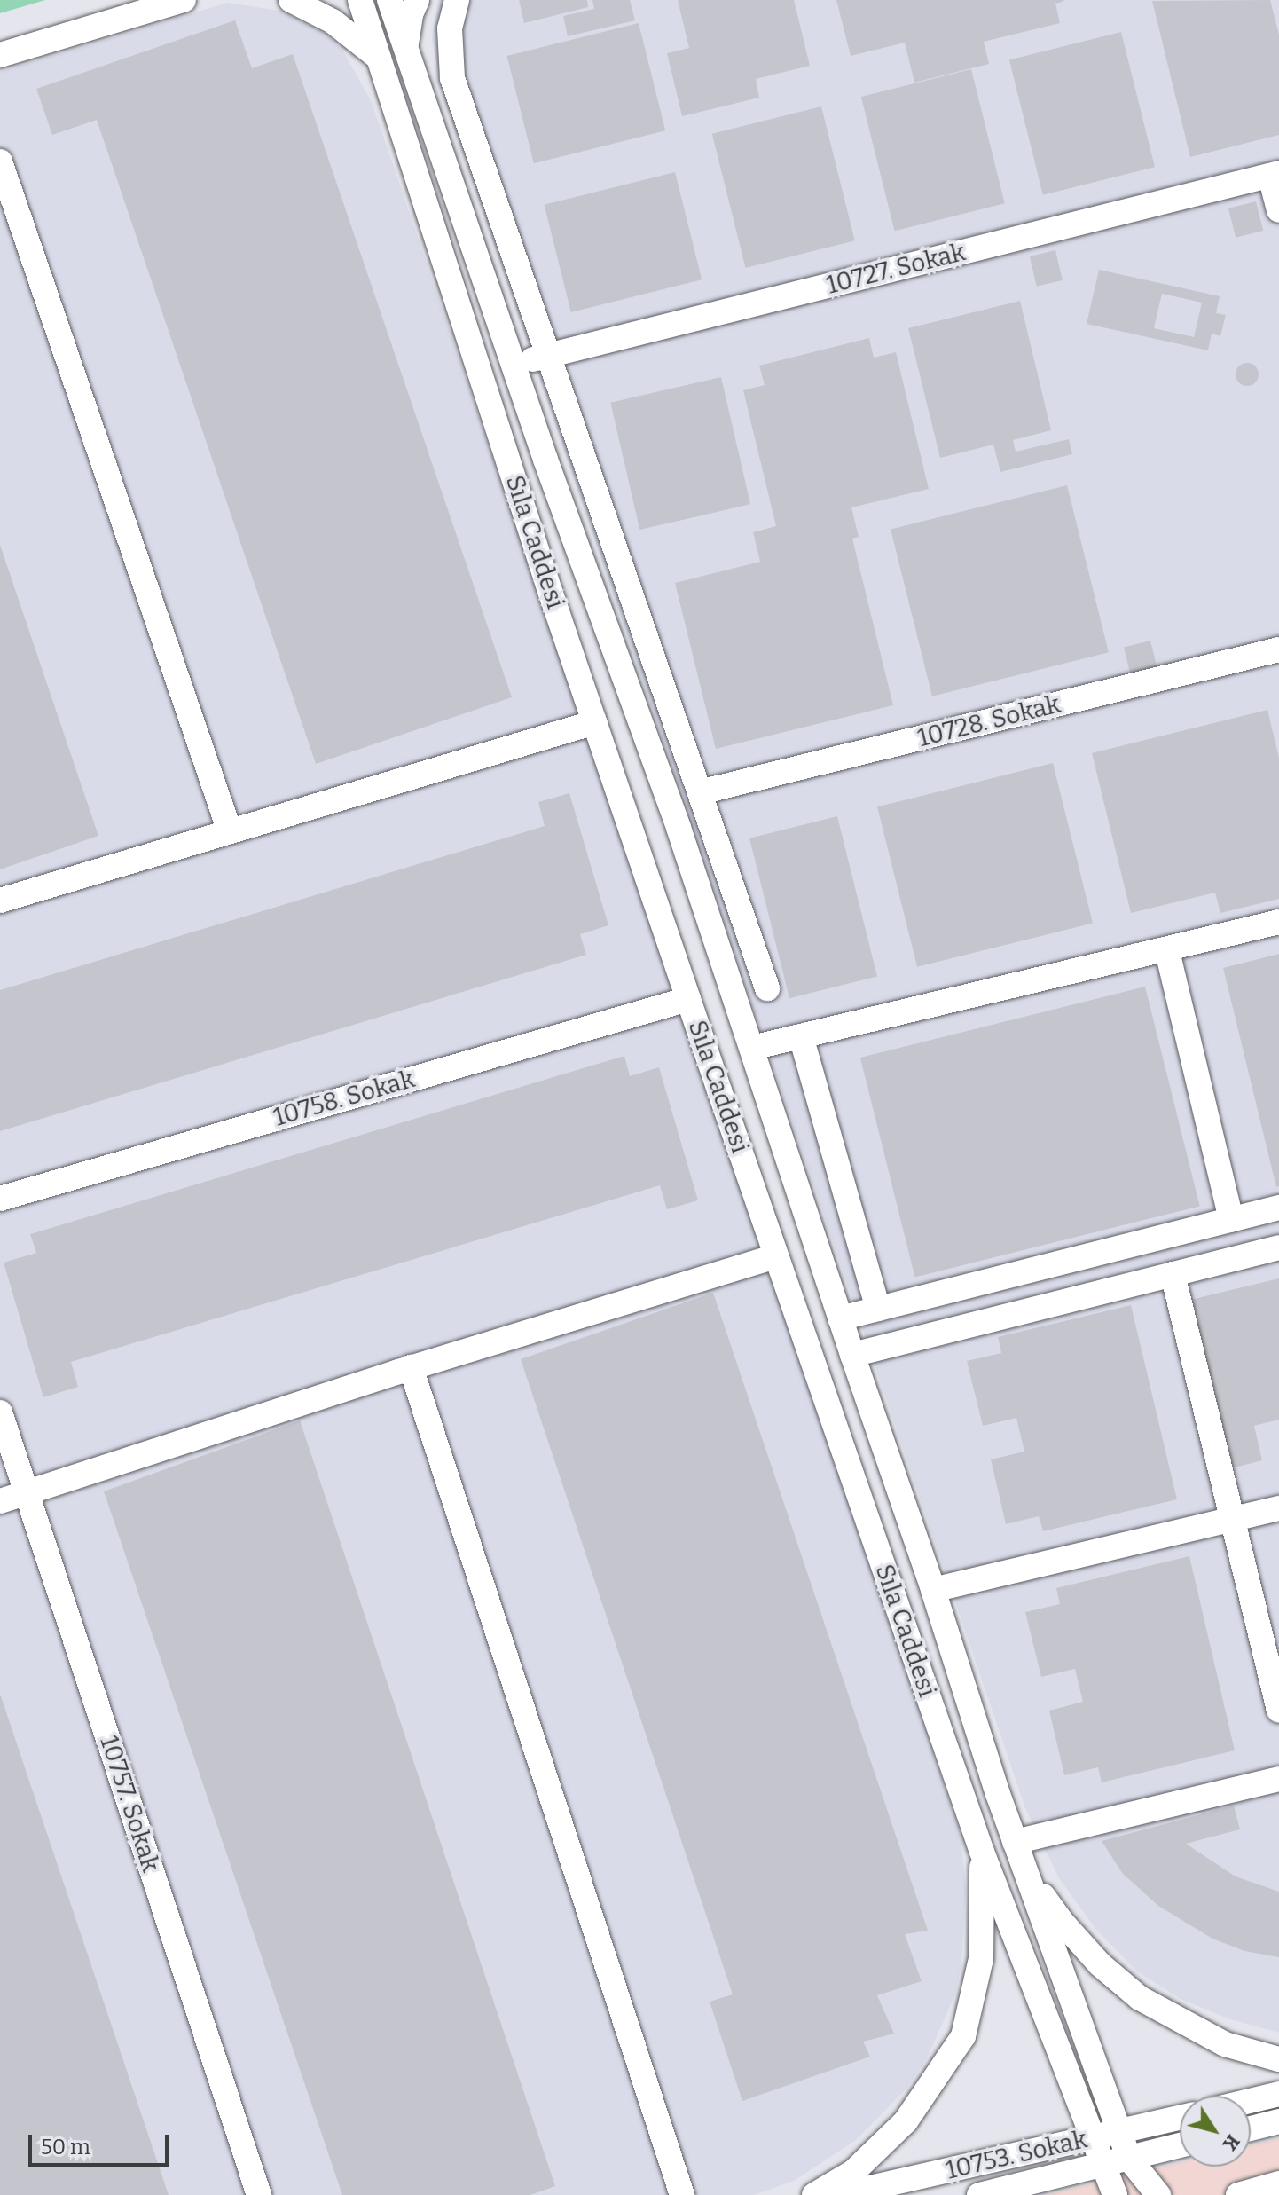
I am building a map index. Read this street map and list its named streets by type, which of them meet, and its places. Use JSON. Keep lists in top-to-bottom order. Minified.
{"streets":{"street":["10727. Sokak","Sıla Caddesi","10728. Sokak","10758. Sokak","10757. Sokak","10753. Sokak"]},"crossings":[["10727. Sokak","Sıla Caddesi"],["Sıla Caddesi","10758. Sokak"],["Sıla Caddesi","10753. Sokak"]],"scale_bar":"50 m","north":"bottom right"}
